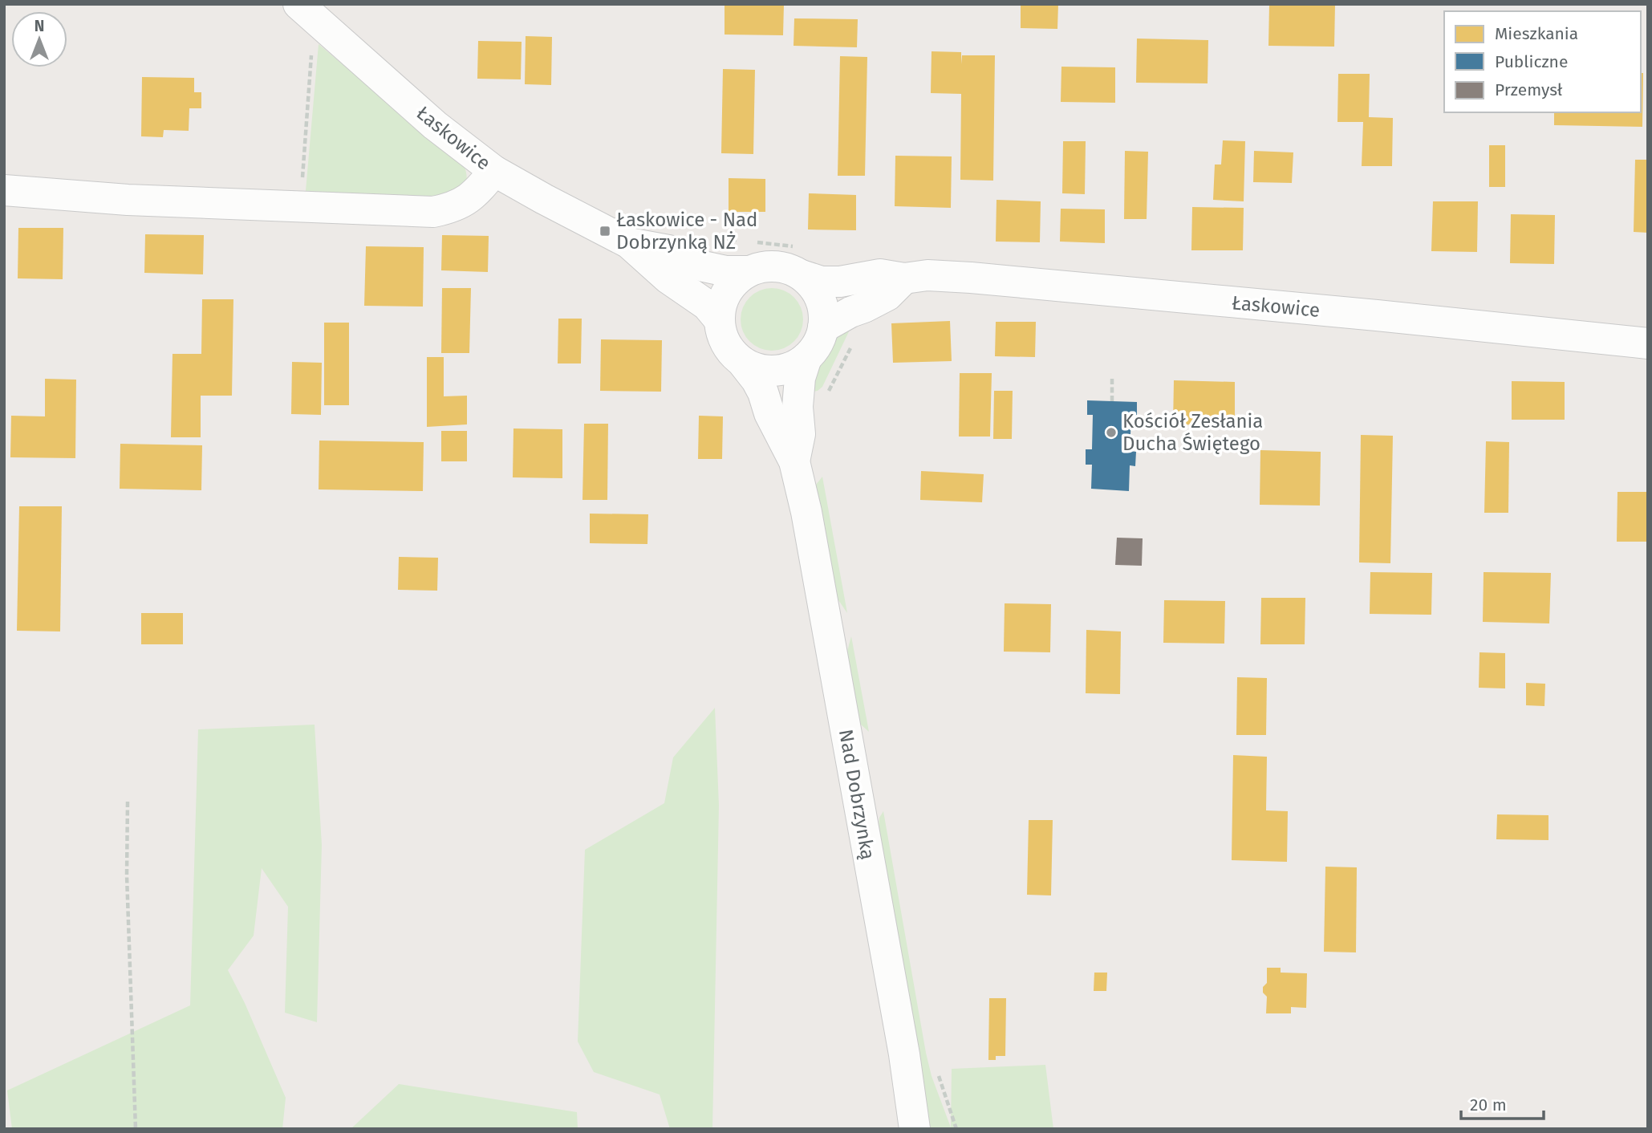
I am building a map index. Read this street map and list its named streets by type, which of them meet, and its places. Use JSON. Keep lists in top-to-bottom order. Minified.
{"streets":{"street":["Łaskowice","Nad Dobrzynką"]},"crossings":[["Łaskowice","Nad Dobrzynką"]],"places":{"transit":["Łaskowice - Nad Dobrzynką NŻ"],"other":["Kościół Zesłania Ducha Świętego"]},"legend":["Mieszkania","Publiczne","Przemysł"],"scale_bar":"20 m","north":"top"}
